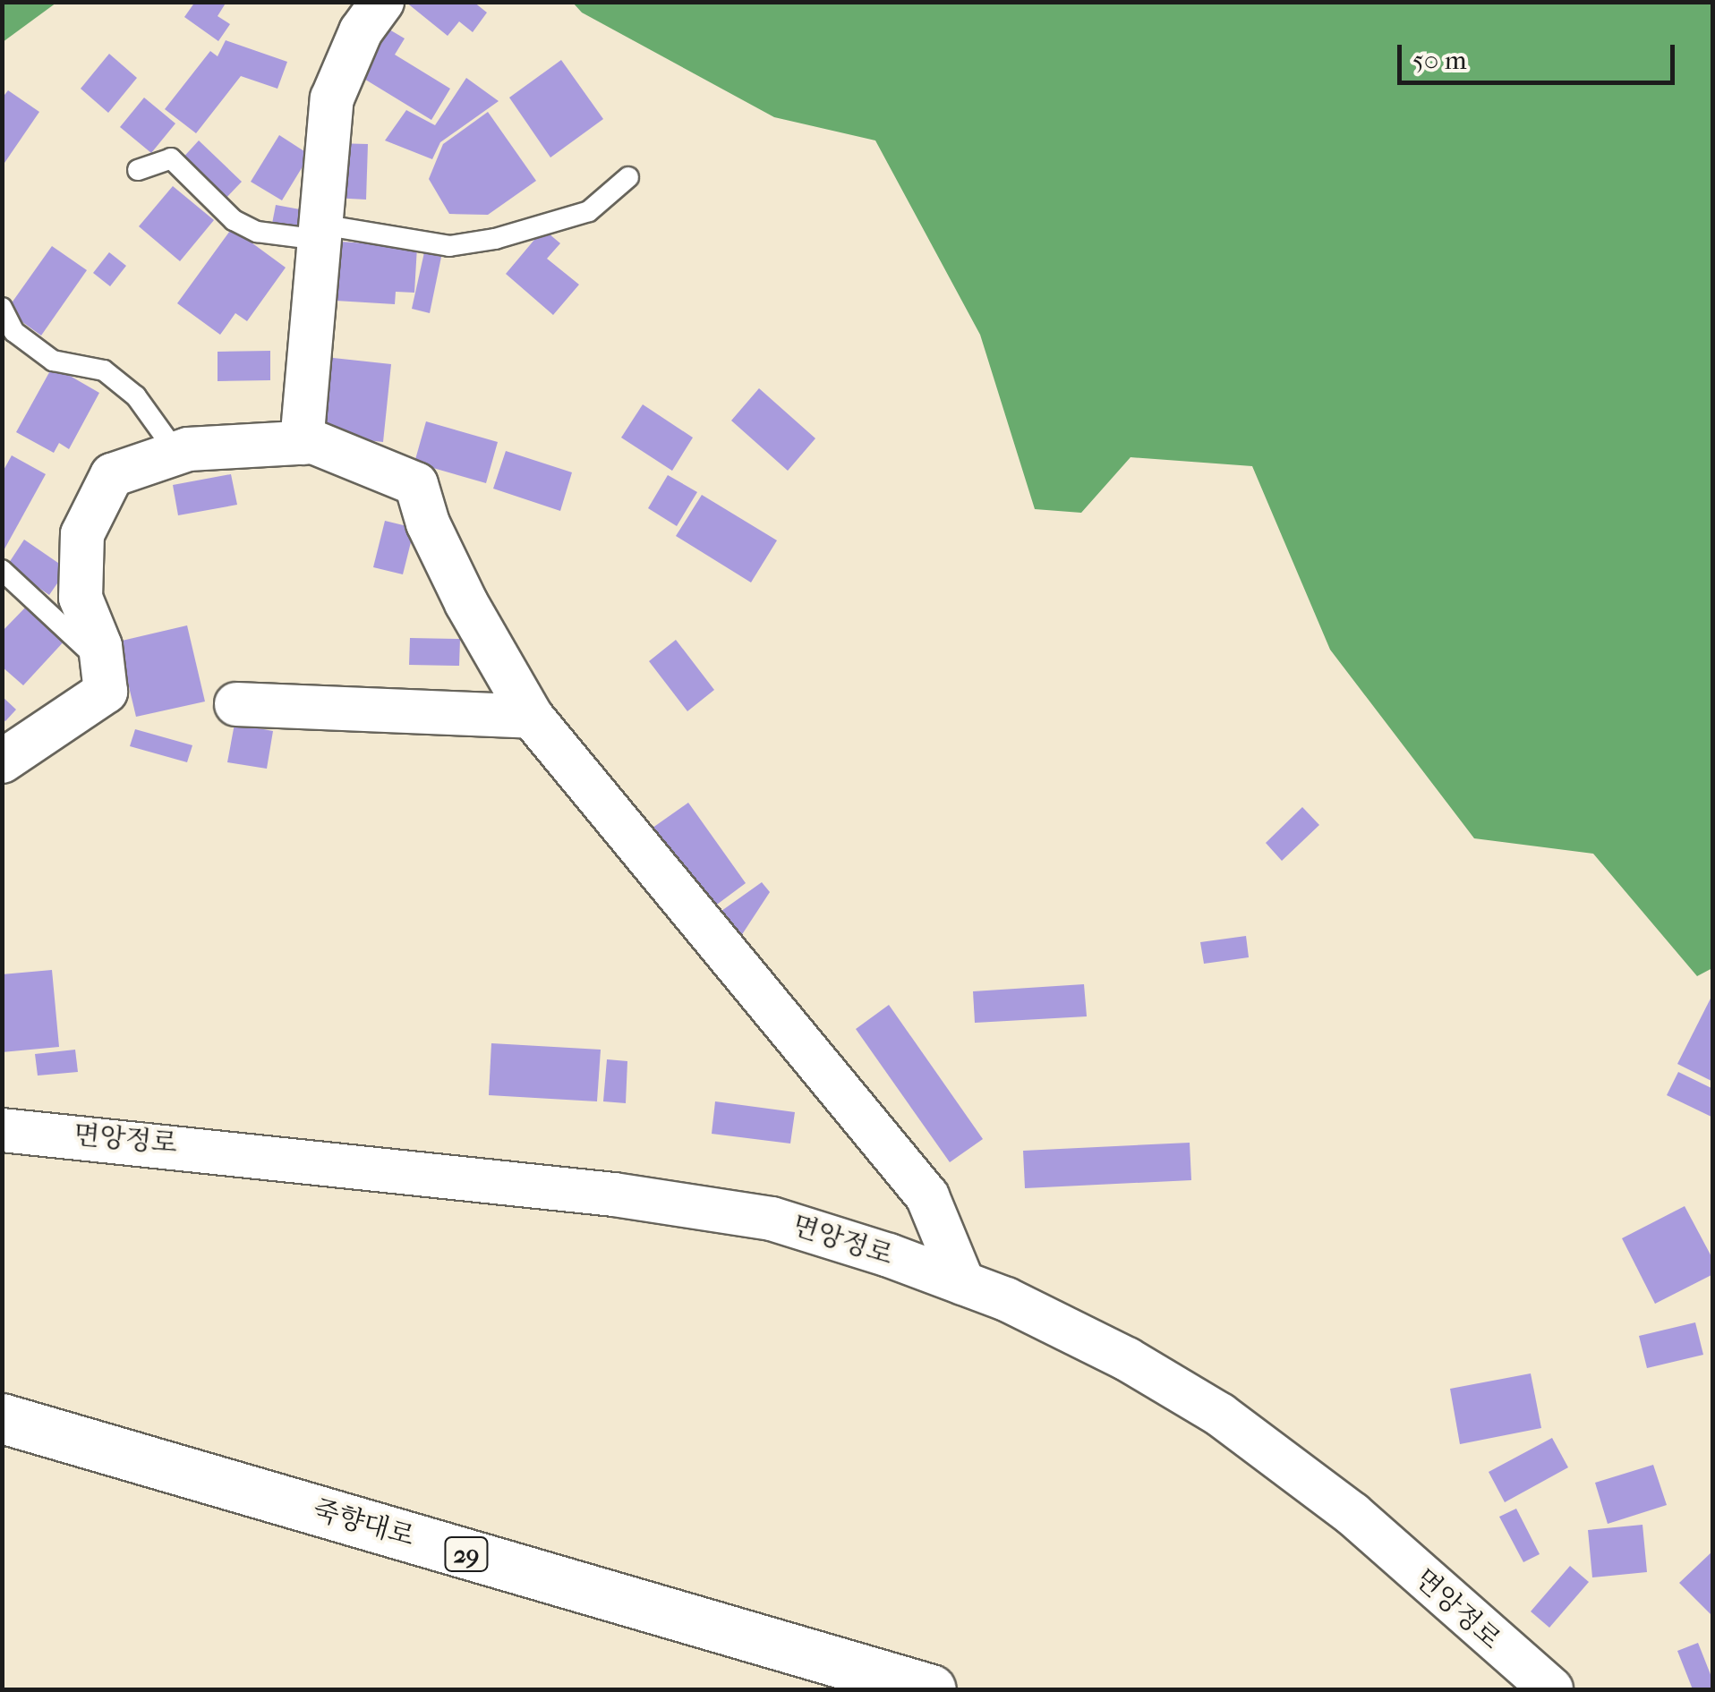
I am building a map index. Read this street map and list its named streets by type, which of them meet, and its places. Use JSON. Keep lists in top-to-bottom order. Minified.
{"streets":{"main road":["죽향대로","29"],"street":["면앙정로"]},"scale_bar":"50 m"}
